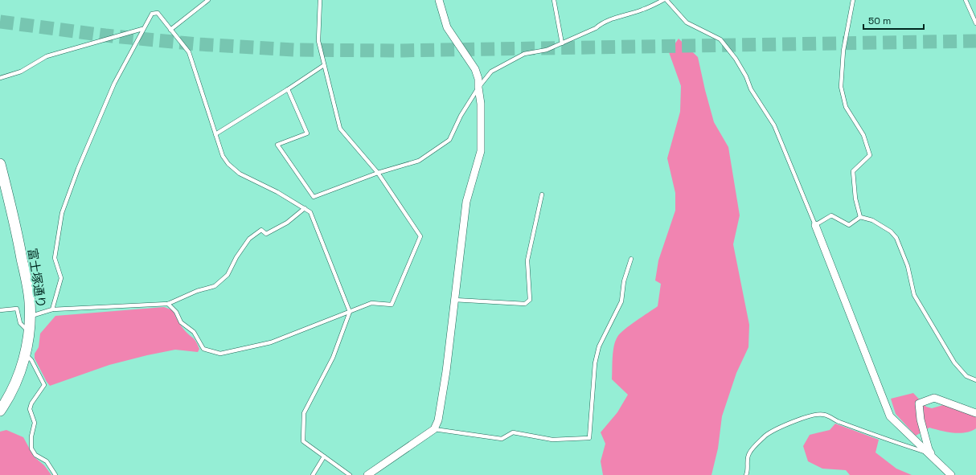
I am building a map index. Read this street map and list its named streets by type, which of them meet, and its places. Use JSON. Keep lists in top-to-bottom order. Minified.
{"streets":{"street":["富士塚通り"]},"scale_bar":"50 m"}
